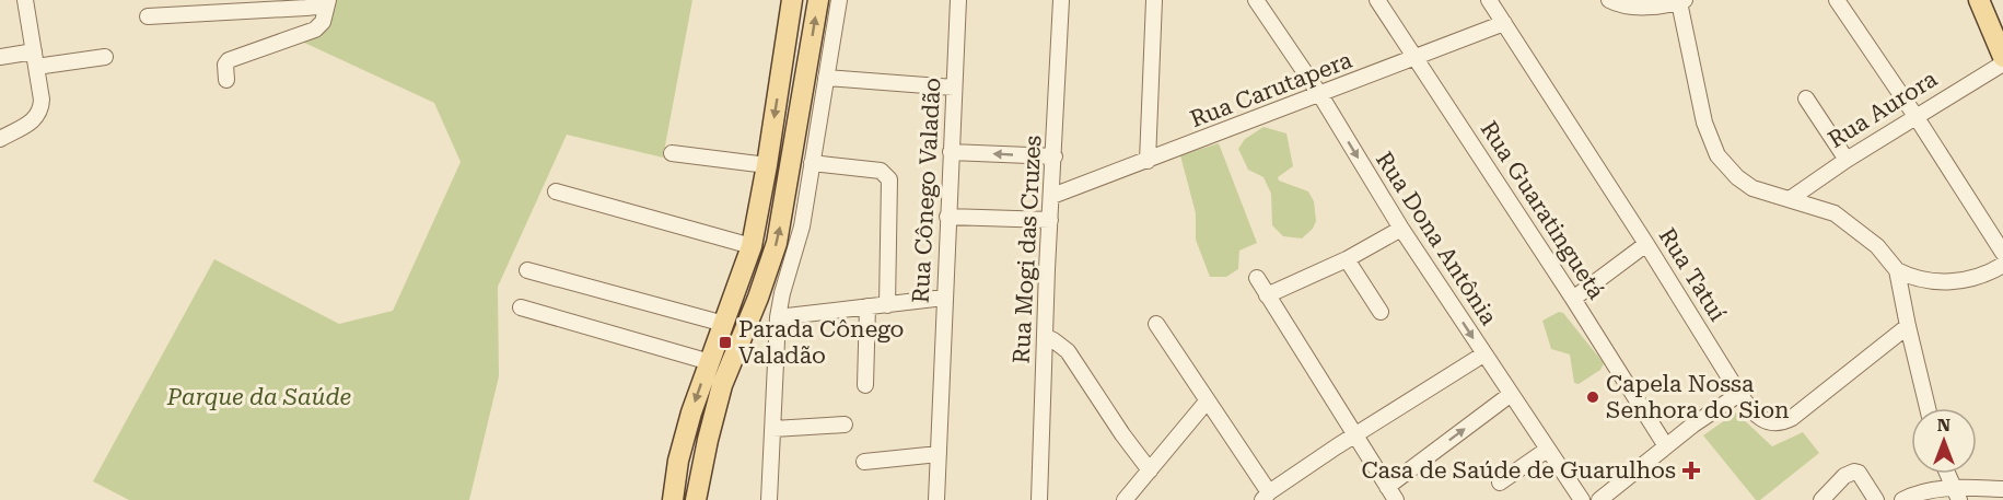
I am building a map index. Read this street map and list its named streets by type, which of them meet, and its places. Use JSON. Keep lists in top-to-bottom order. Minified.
{"streets":{"street":["Rua Carutapera","Rua Aurora","Rua Cônego Valadão","Rua Guaratinguetá","Rua Dona Antônia","Rua Mogi das Cruzes","Rua Tatuí"]},"crossings":[["Rua Carutapera","Rua Guaratinguetá"],["Rua Carutapera","Rua Dona Antônia"],["Rua Carutapera","Rua Mogi das Cruzes"],["Rua Carutapera","Rua Tatuí"]],"one_way":["Rua Dona Antônia"],"parks":["Parque da Saúde"],"places":{"transit":["Parada Cônego Valadão"],"other":["Capela Nossa Senhora do Sion"],"health":["Casa de Saúde de Guarulhos"]},"north":"top"}
